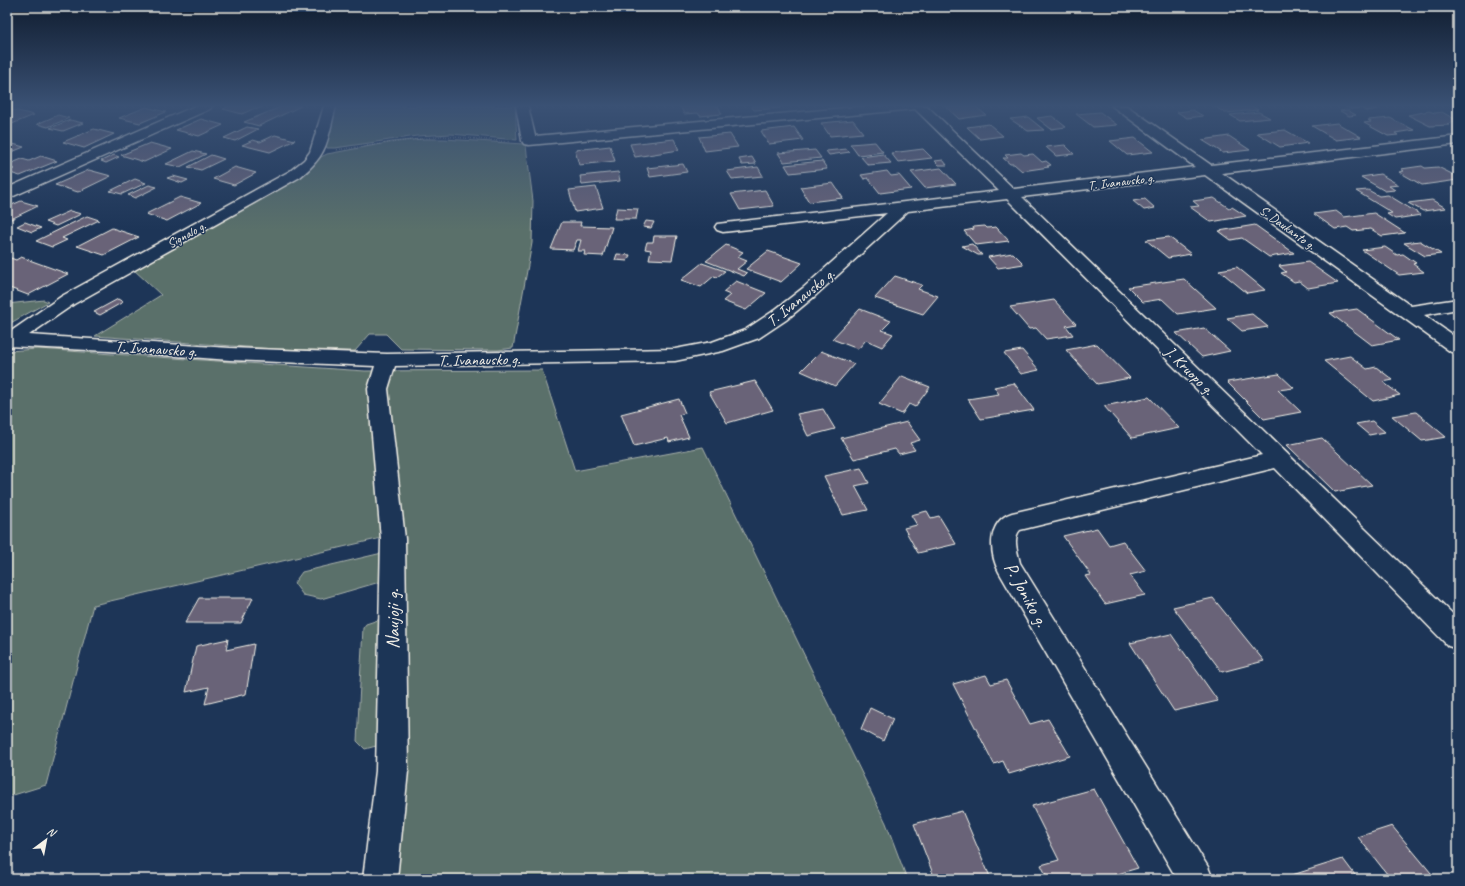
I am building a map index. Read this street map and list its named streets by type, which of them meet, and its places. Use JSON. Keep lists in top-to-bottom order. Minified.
{"streets":{"street":["T. Ivanausko g.","S. Daukanto g.","Signalo g.","J. Kruopo g.","P. Joniko g.","Naujoji g."]},"crossings":[["T. Ivanausko g.","S. Daukanto g."],["T. Ivanausko g.","Signalo g."],["T. Ivanausko g.","J. Kruopo g."],["T. Ivanausko g.","Naujoji g."],["J. Kruopo g.","P. Joniko g."]],"north":"top right"}
